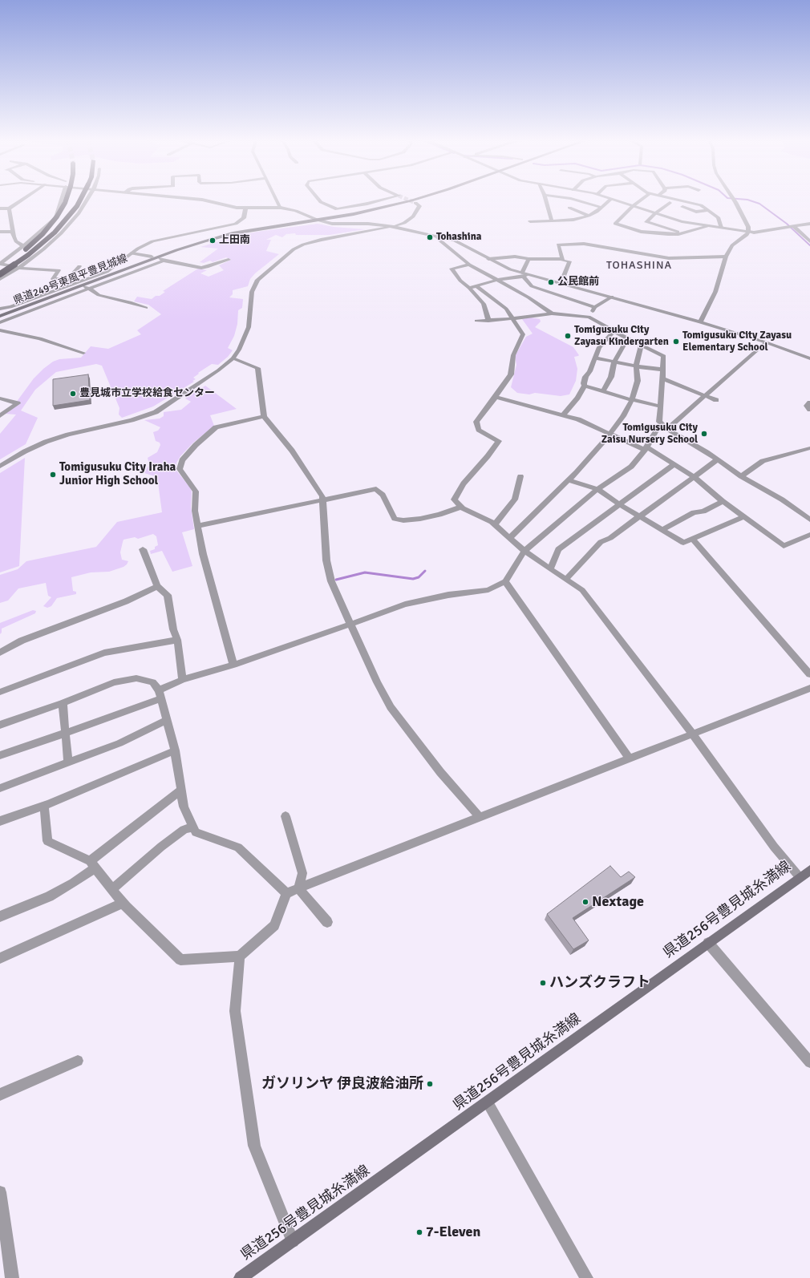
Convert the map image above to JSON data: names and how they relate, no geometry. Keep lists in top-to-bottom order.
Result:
{
  "streets": {
    "main road": ["県道249号東風平豊見城線", "県道256号豊見城糸満線"]
  },
  "districts": ["TOHASHINA"],
  "places": [
    "Tohashina",
    "上田南",
    "公民館前",
    "Tomigusuku City Zayasu Kindergarten",
    "Tomigusuku City Zayasu Elementary School",
    "豊見城市立学校給食センター",
    "Tomigusuku City Zaisu Nursery School",
    "Tomigusuku City Iraha Junior High School",
    "Nextage",
    "ハンズクラフト",
    "ガソリンヤ 伊良波給油所",
    "7-Eleven"
  ]
}
